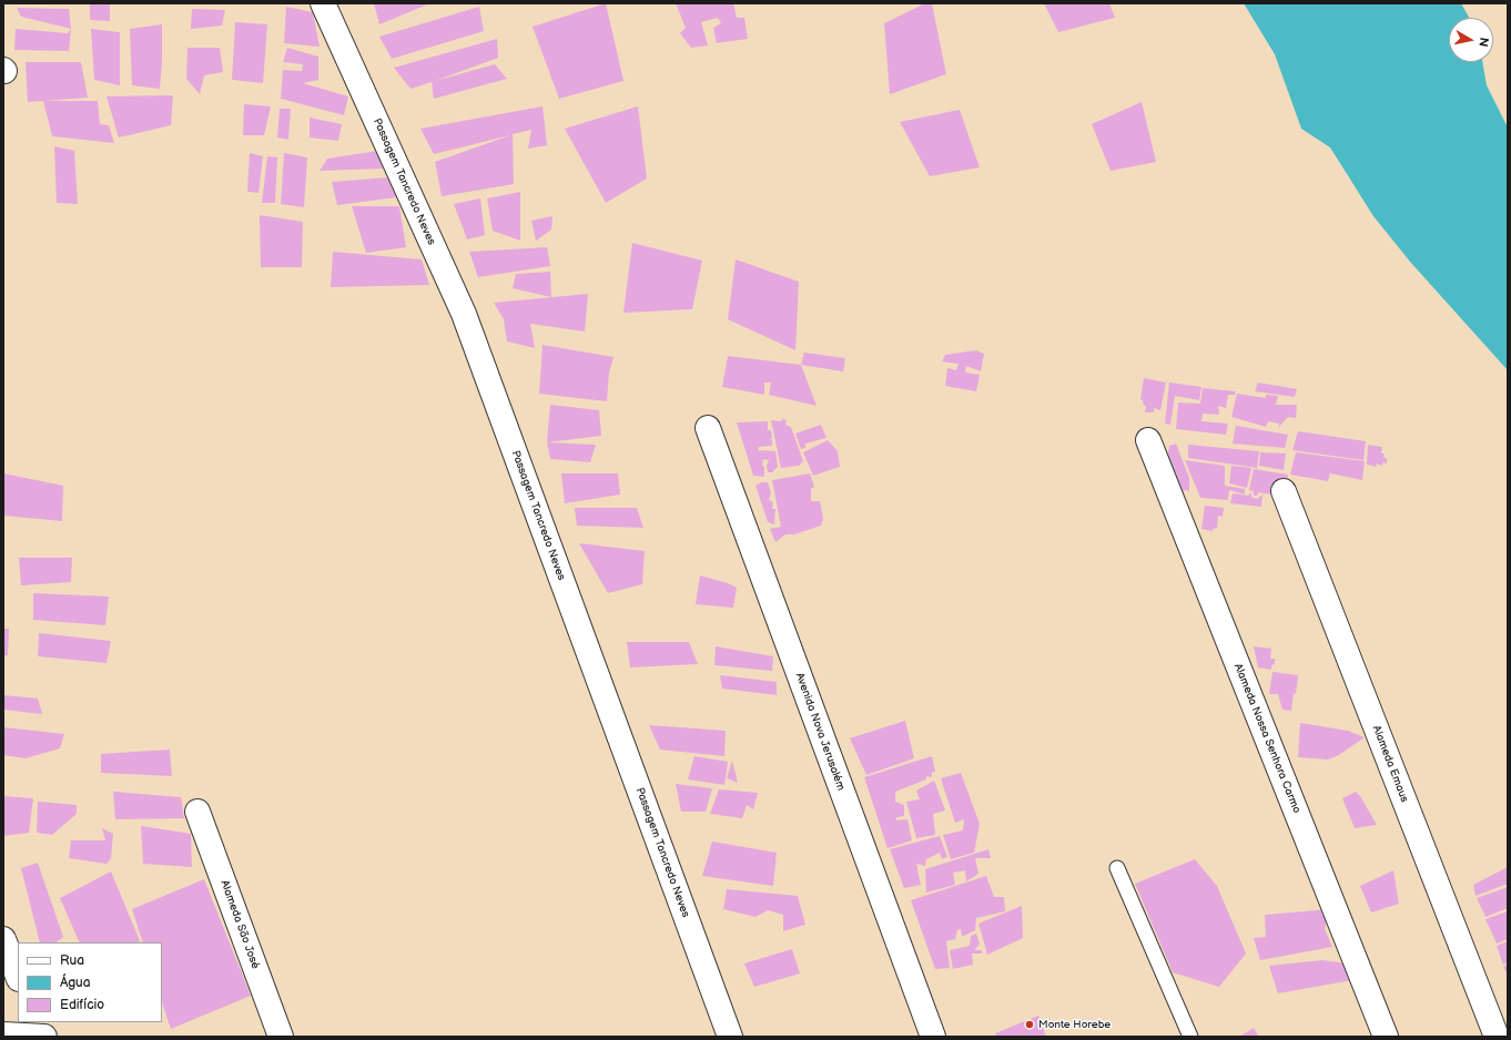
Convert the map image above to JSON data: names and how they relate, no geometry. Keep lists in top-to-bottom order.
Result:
{
  "streets": {
    "street": [
      "Passagem Tancredo Neves",
      "Avenida Nova Jerusalém",
      "Alameda Nossa Senhora Carmo",
      "Alameda Emaus",
      "Alameda São José"
    ]
  },
  "places": ["Monte Horebe"],
  "legend": ["Rua", "Água", "Edifício"],
  "north": "right"
}
